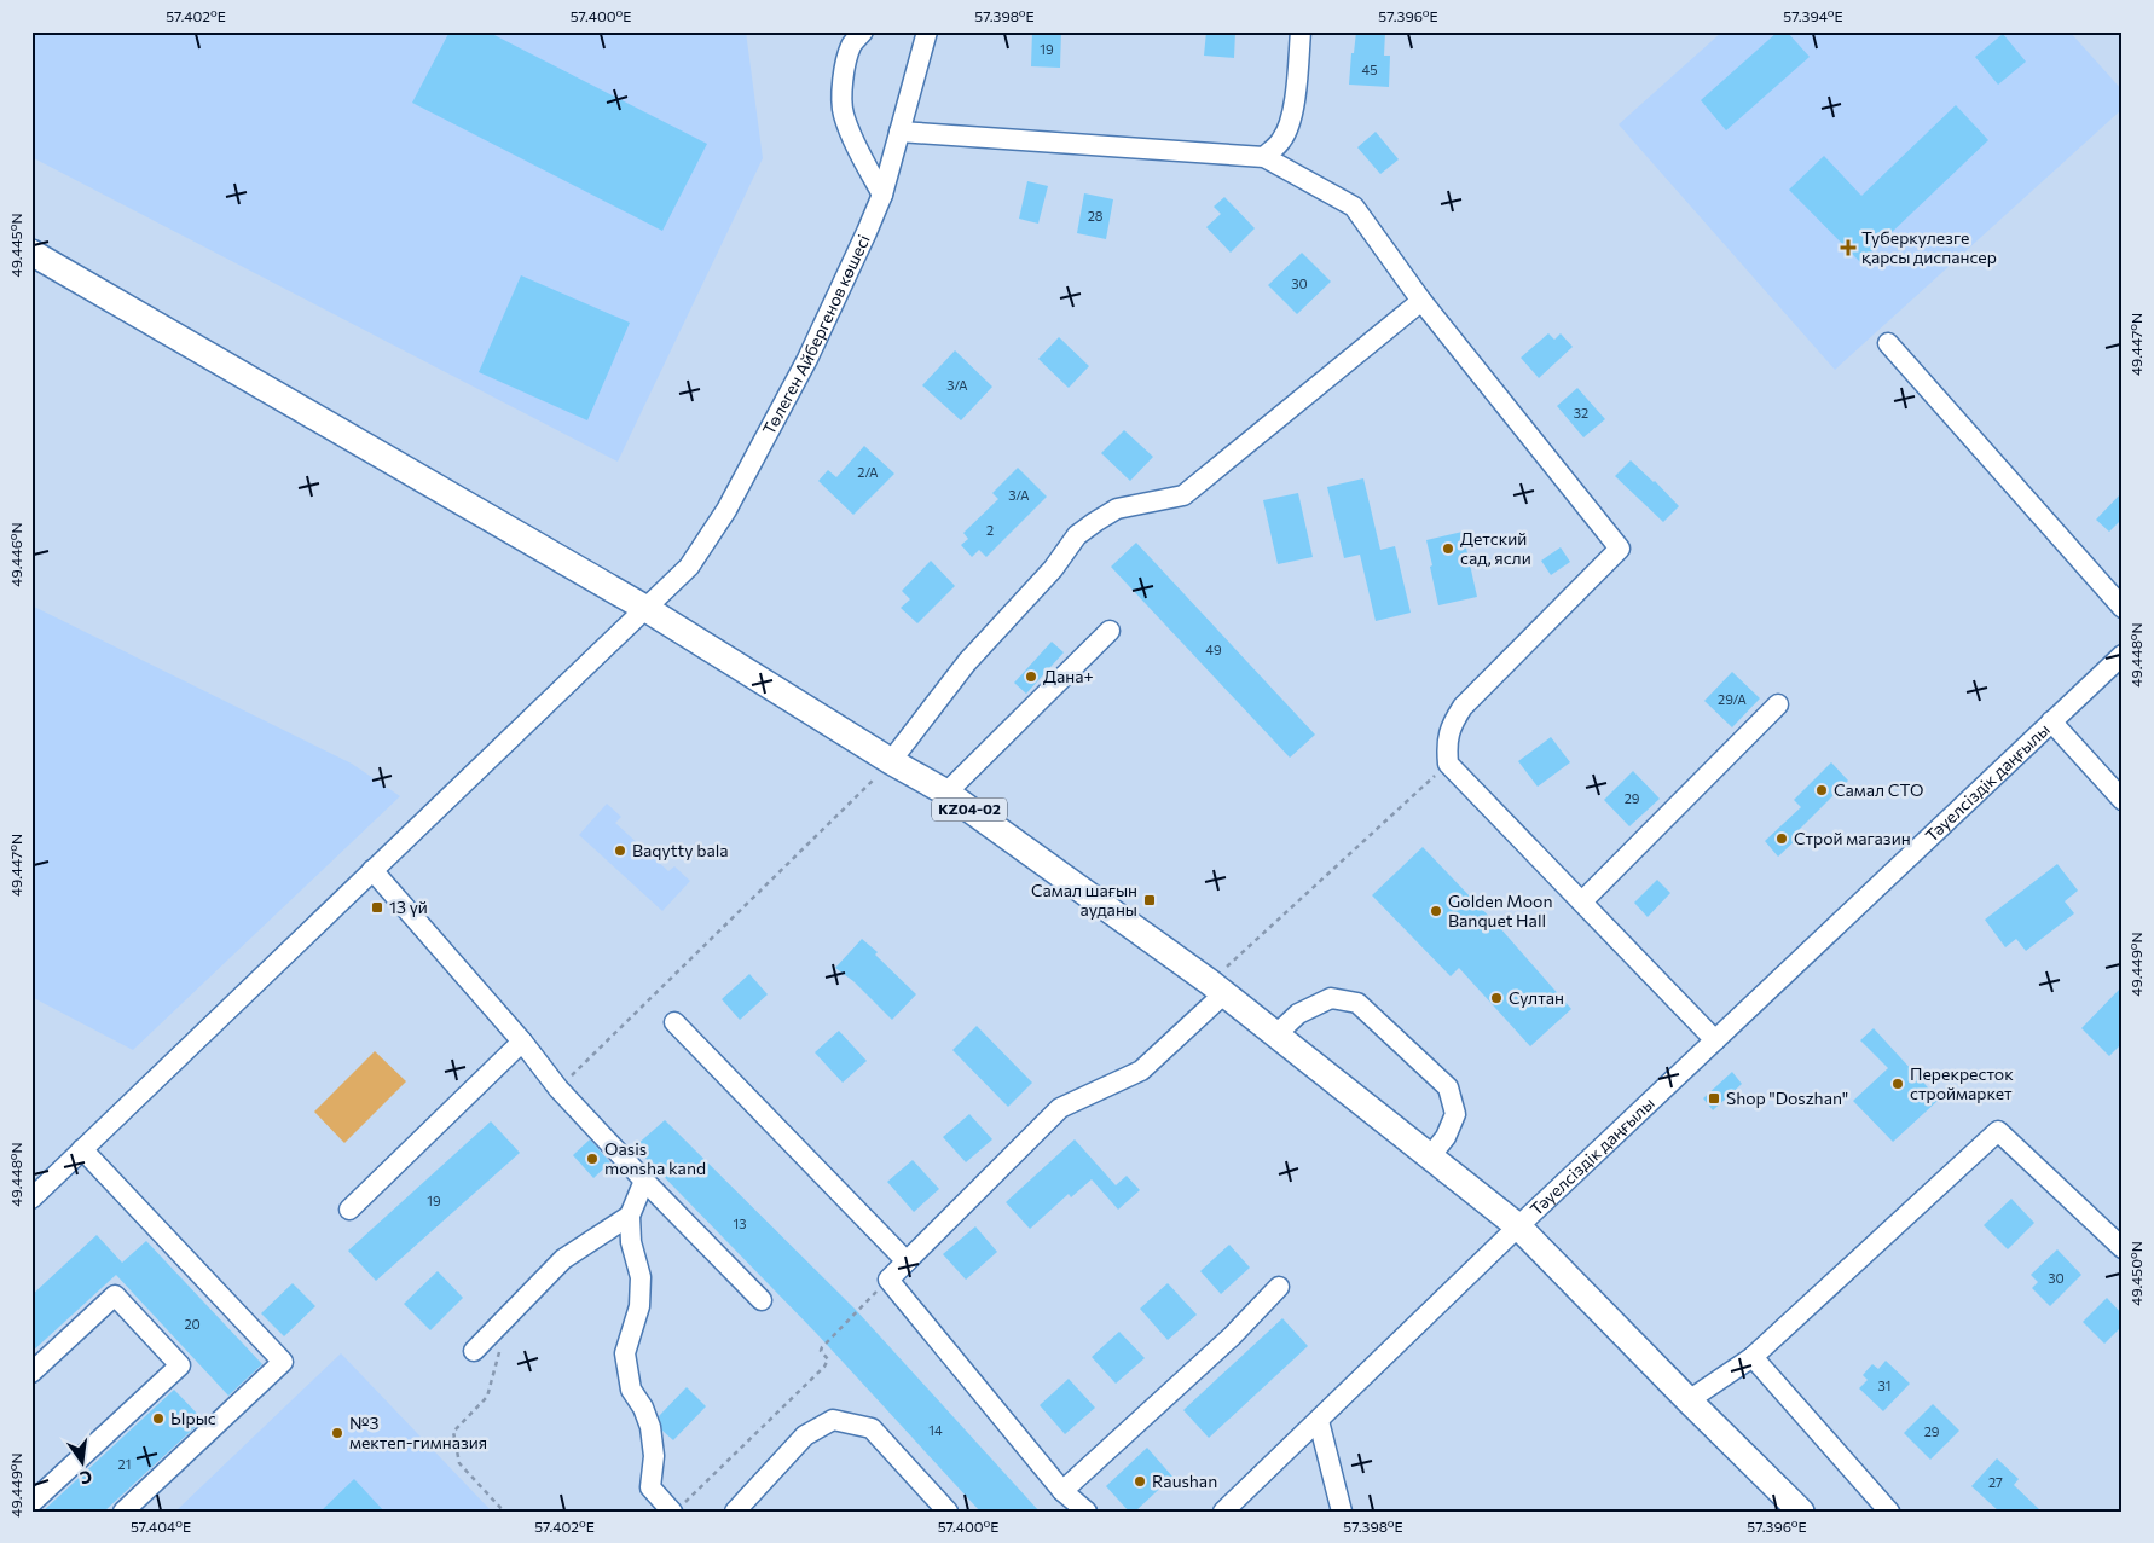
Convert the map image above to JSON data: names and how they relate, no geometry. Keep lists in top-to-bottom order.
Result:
{
  "streets": {
    "main road": ["KZ04-02"],
    "street": ["Төлеген Айбергенов көшесі", "Тәуелсіздік даңғылы"]
  },
  "crossings": [
    ["Төлеген Айбергенов көшесі", "KZ04-02"],
    ["Тәуелсіздік даңғылы", "KZ04-02"]
  ],
  "places": {
    "health": ["Туберкулезге қарсы диспансер"],
    "other": [
      "Детский сад, ясли",
      "Дана+",
      "Самал СТО",
      "Строй магазин",
      "Baqytty bala",
      "Golden Moon Banquet Hall",
      "Султан",
      "Перекресток строймаркет",
      "Oasis monsha kand",
      "Ырыс",
      "№3 мектеп-гимназия",
      "Raushan"
    ],
    "transit": ["Самал шағын ауданы", "13 үй", "Shop \"Doszhan\""]
  },
  "house_numbers": [
    "19",
    "45",
    "28",
    "30",
    "3/А",
    "32",
    "2/А",
    "3/А",
    "2",
    "49",
    "29/А",
    "29",
    "19",
    "13",
    "30",
    "20",
    "31",
    "14",
    "29",
    "21",
    "27"
  ],
  "north": "bottom",
  "coordinates": [
    "57.402°E",
    "57.400°E",
    "57.398°E",
    "57.396°E",
    "57.394°E",
    "49.445°N",
    "49.447°N",
    "49.446°N",
    "49.448°N",
    "49.449°N",
    "49.450°N",
    "57.404°E"
  ]
}
